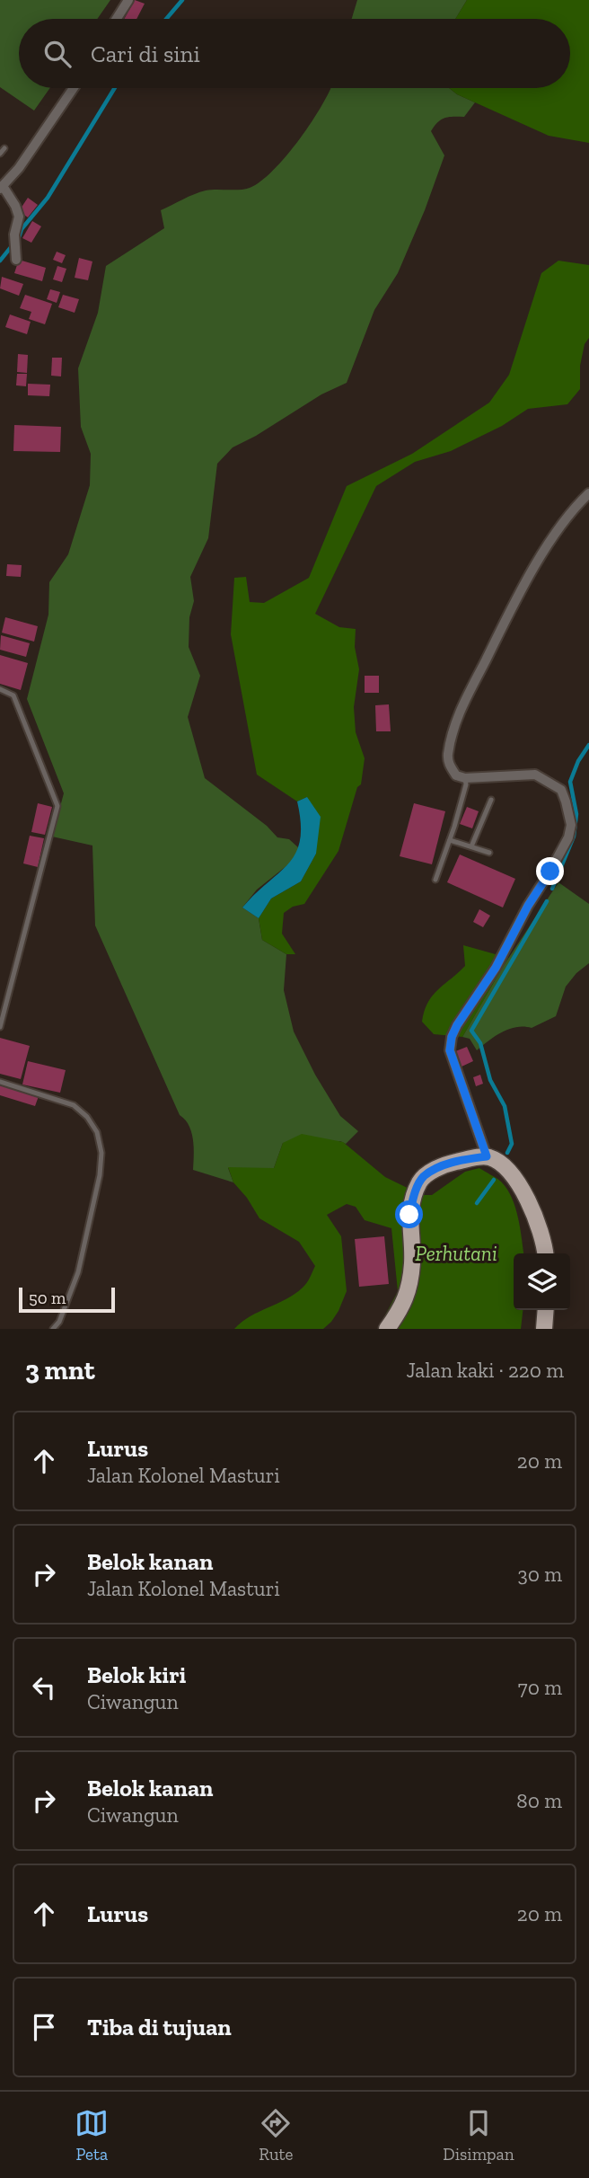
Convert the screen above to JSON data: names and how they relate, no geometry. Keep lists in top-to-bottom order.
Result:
{
  "parks": ["Perhutani"],
  "scale_bar": "50 m",
  "page": {
    "search": "Cari di sini",
    "scale": "50 m",
    "heading": ["3 mnt", "Jalan kaki · 220 m"],
    "list": [
      ["Lurus", "Jalan Kolonel Masturi", "20 m"],
      ["Belok kanan", "Jalan Kolonel Masturi", "30 m"],
      ["Belok kiri", "Ciwangun", "70 m"],
      ["Belok kanan", "Ciwangun", "80 m"],
      ["Lurus", "20 m"],
      "Tiba di tujuan"
    ],
    "nav": ["Peta", "Rute", "Disimpan"]
  }
}
